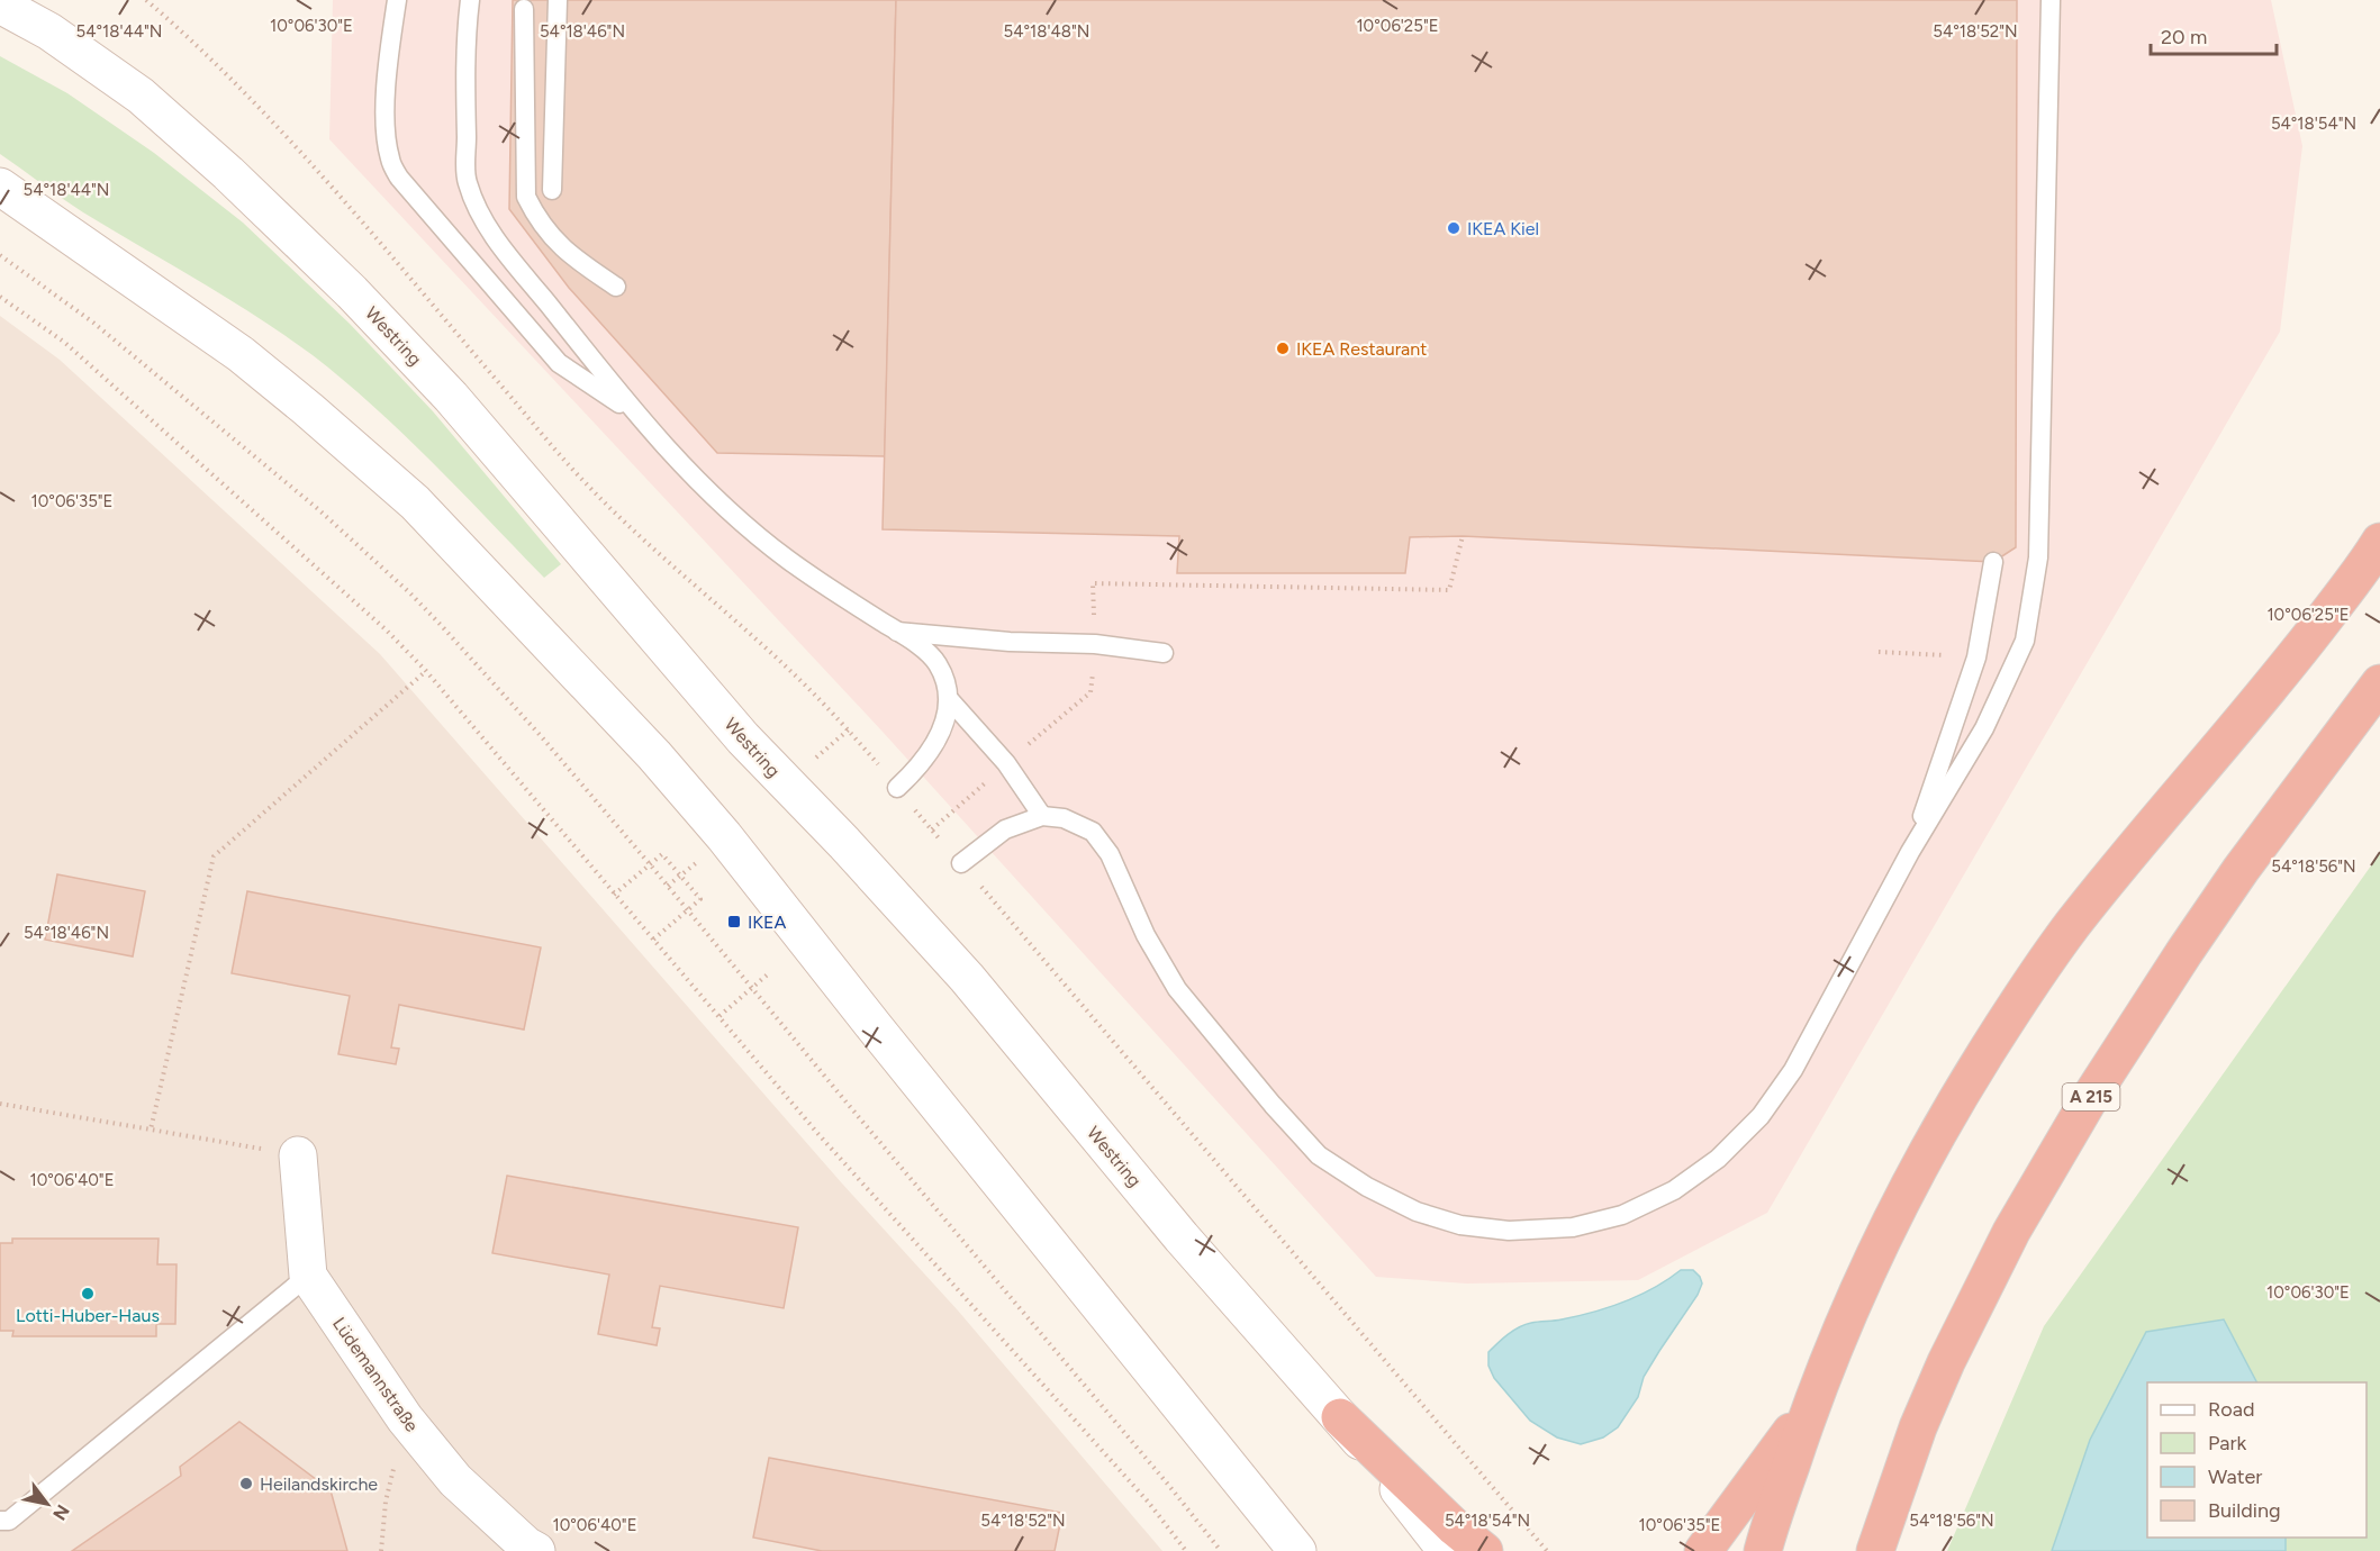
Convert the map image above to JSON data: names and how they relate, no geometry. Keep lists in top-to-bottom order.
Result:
{
  "streets": {
    "highway": ["A 215"],
    "main road": ["Westring", "Lüdemannstraße"]
  },
  "places": {
    "other": [
      "IKEA Kiel",
      "IKEA Restaurant",
      "Lotti-Huber-Haus",
      "Heilandskirche"
    ],
    "transit": ["IKEA"]
  },
  "legend": [
    "Road",
    "Park",
    "Water",
    "Building"
  ],
  "scale_bar": "20 m",
  "north": "bottom right",
  "coordinates": [
    "10°06'30\"E",
    "10°06'25\"E",
    "54°18'44\"N",
    "54°18'46\"N",
    "54°18'48\"N",
    "54°18'52\"N",
    "54°18'54\"N",
    "10°06'35\"E",
    "54°18'56\"N",
    "10°06'40\"E"
  ]
}
